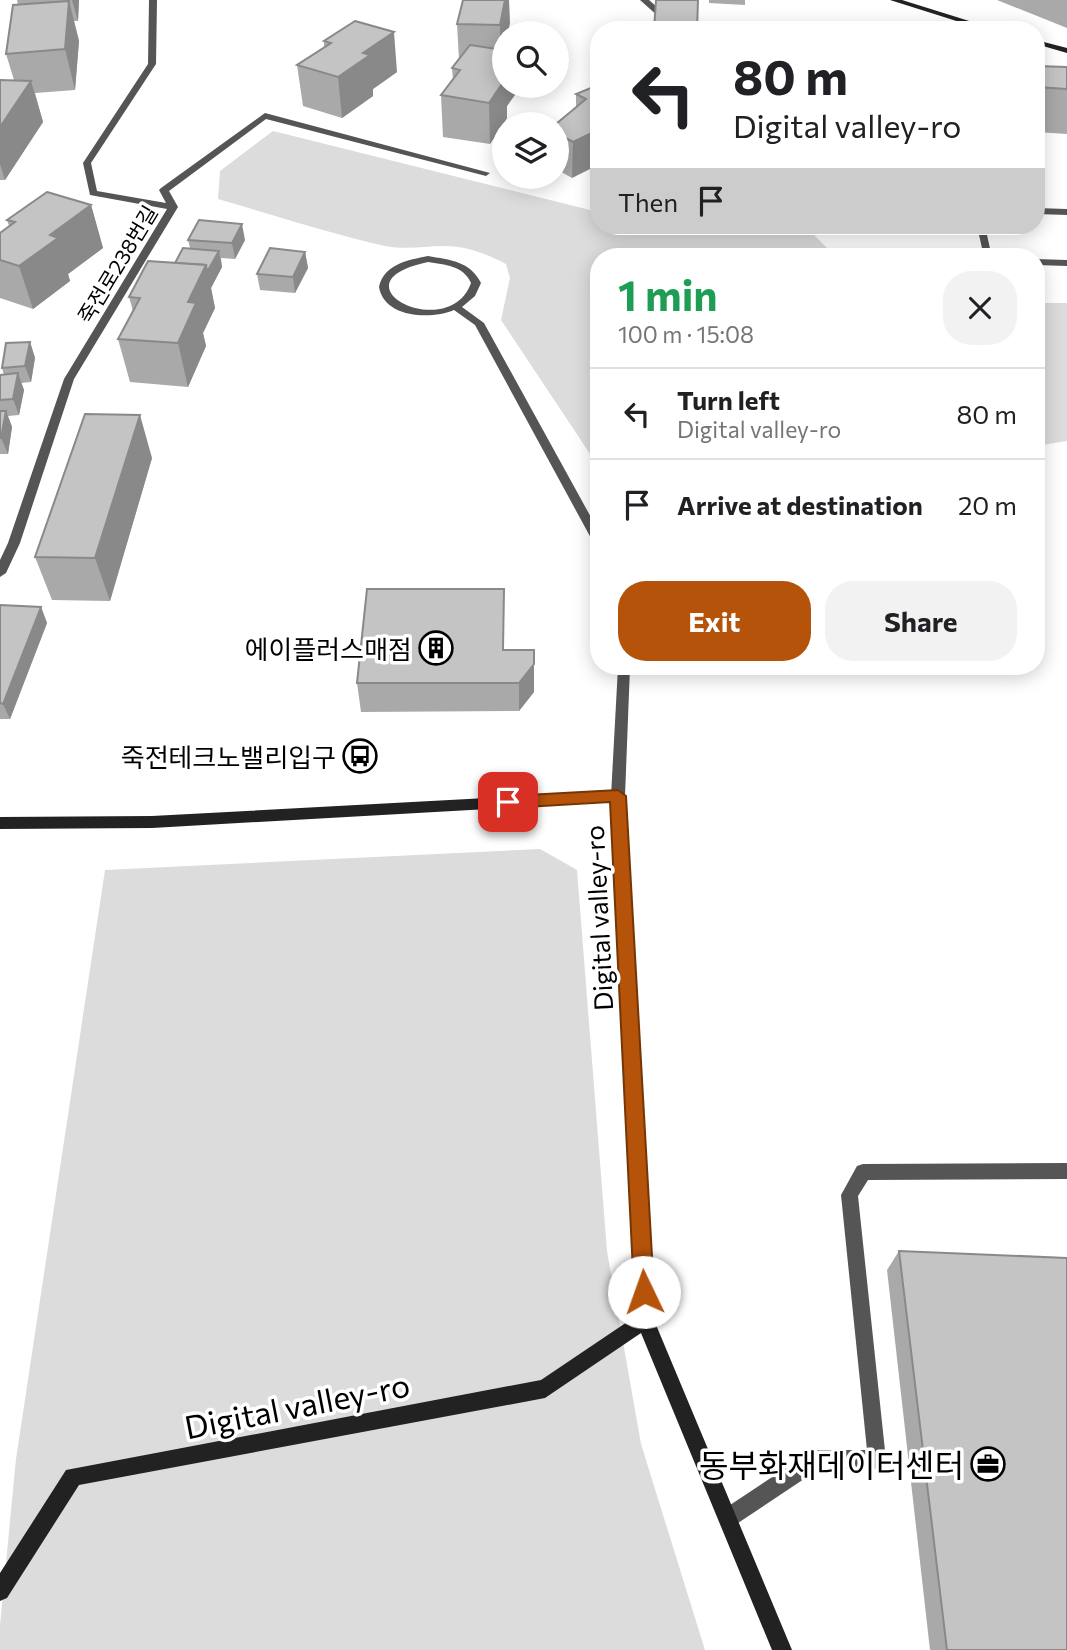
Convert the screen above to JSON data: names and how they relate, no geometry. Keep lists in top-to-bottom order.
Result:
{
  "streets": {
    "street": ["죽전로238번길", "Digital valley-ro"]
  },
  "places": {
    "building": ["에이플러스매점"],
    "bus stop": ["죽전테크노밸리입구"],
    "office": ["동부화재데이터센터"]
  },
  "page": {
    "turn": ["80 m", "Digital valley-ro"],
    "then": "Then",
    "heading": ["1 min", "100 m · 15:08"],
    "list": [
      {
        "name": "Turn left",
        "note": "Digital valley-ro",
        "value": "80 m"
      },
      {
        "name": "Arrive at destination",
        "value": "20 m"
      }
    ],
    "buttons": ["Exit", "Share"]
  }
}
